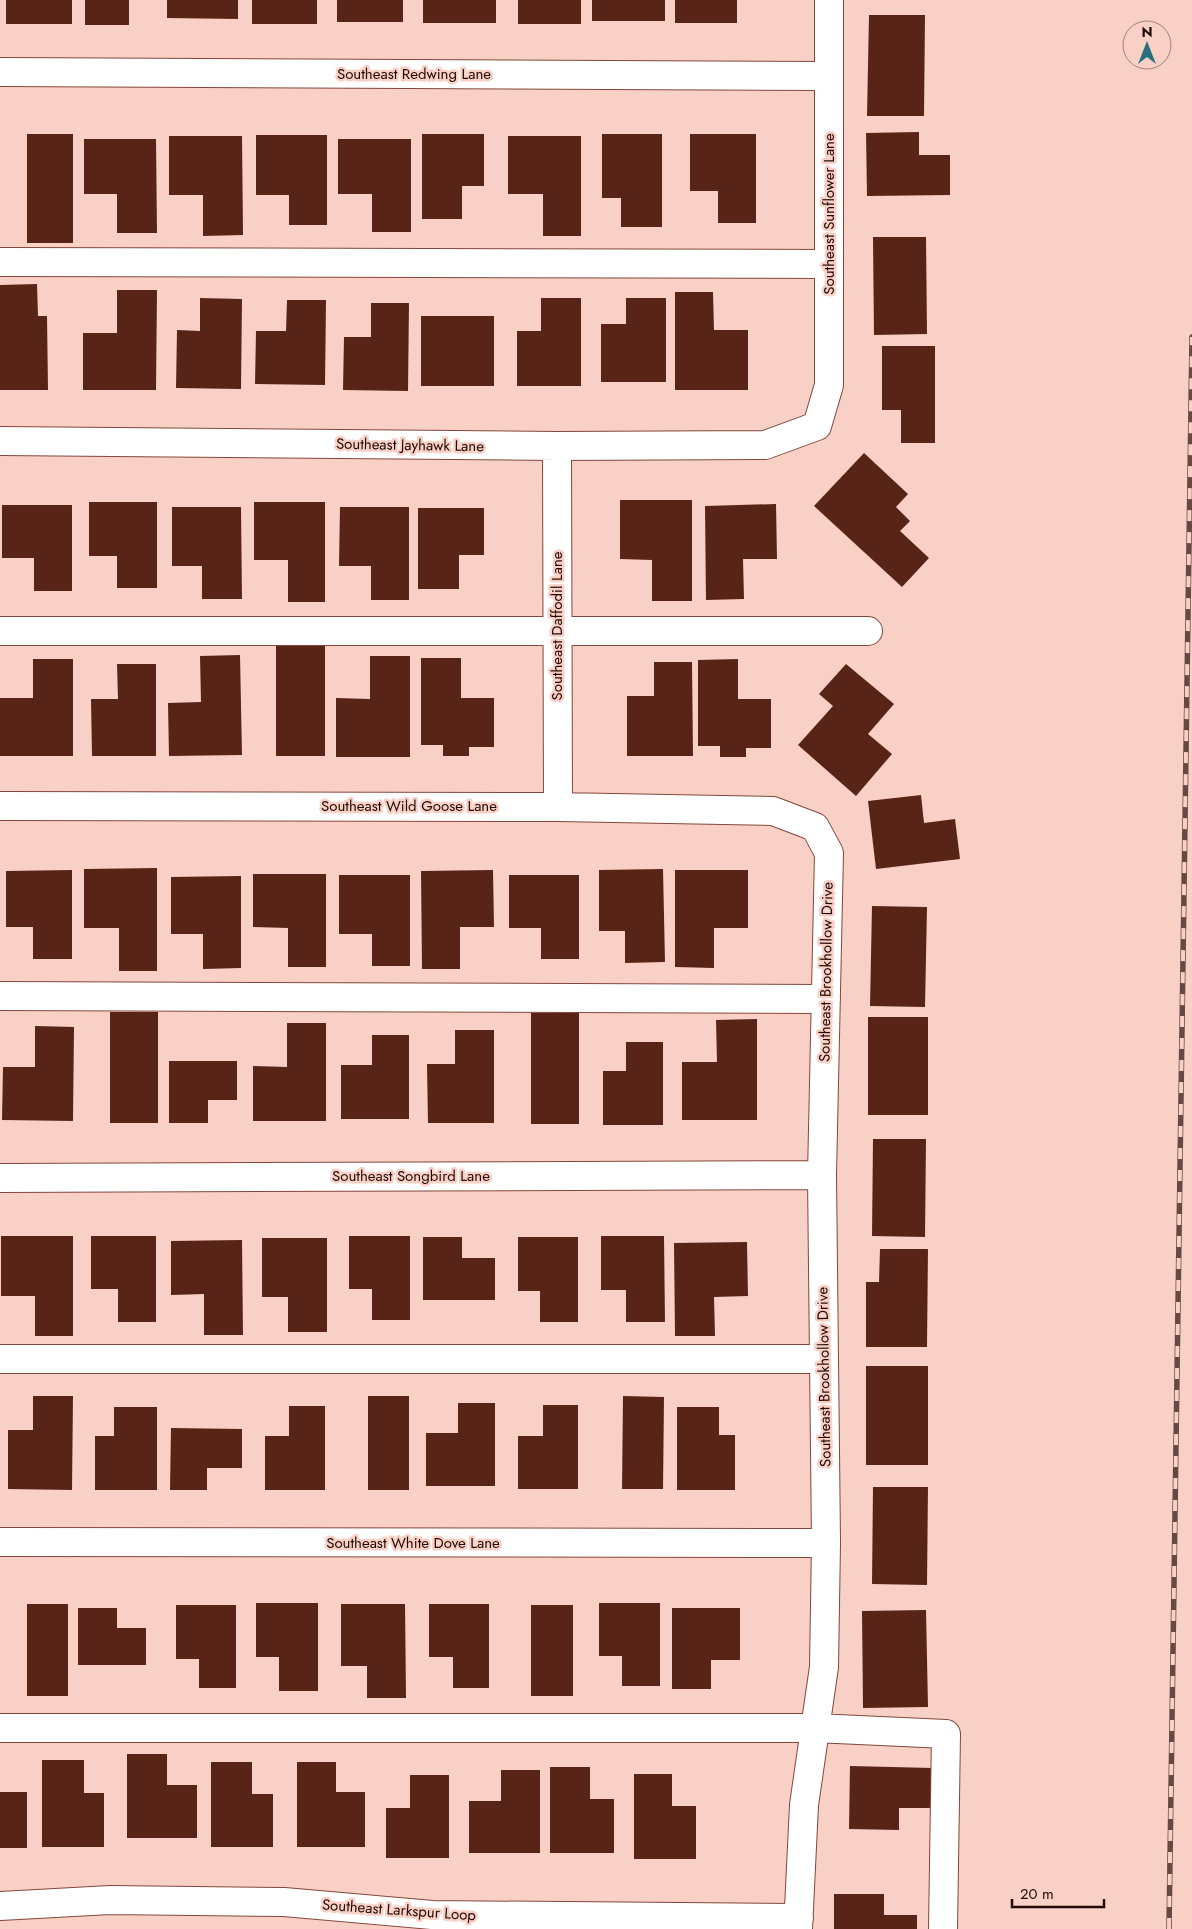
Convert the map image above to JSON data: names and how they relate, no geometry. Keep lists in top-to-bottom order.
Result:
{
  "streets": {
    "street": [
      "Southeast Redwing Lane",
      "Southeast Sunflower Lane",
      "Southeast Jayhawk Lane",
      "Southeast Daffodil Lane",
      "Southeast Wild Goose Lane",
      "Southeast Brookhollow Drive",
      "Southeast Songbird Lane",
      "Southeast White Dove Lane",
      "Southeast Larkspur Loop"
    ]
  },
  "crossings": [
    ["Southeast Redwing Lane", "Southeast Sunflower Lane"],
    ["Southeast Sunflower Lane", "Southeast Jayhawk Lane"],
    ["Southeast Jayhawk Lane", "Southeast Daffodil Lane"],
    ["Southeast Daffodil Lane", "Southeast Wild Goose Lane"],
    ["Southeast Wild Goose Lane", "Southeast Brookhollow Drive"],
    ["Southeast Brookhollow Drive", "Southeast Songbird Lane"],
    ["Southeast Brookhollow Drive", "Southeast White Dove Lane"],
    ["Southeast Brookhollow Drive", "Southeast Larkspur Loop"]
  ],
  "scale_bar": "20 m",
  "north": "top"
}
